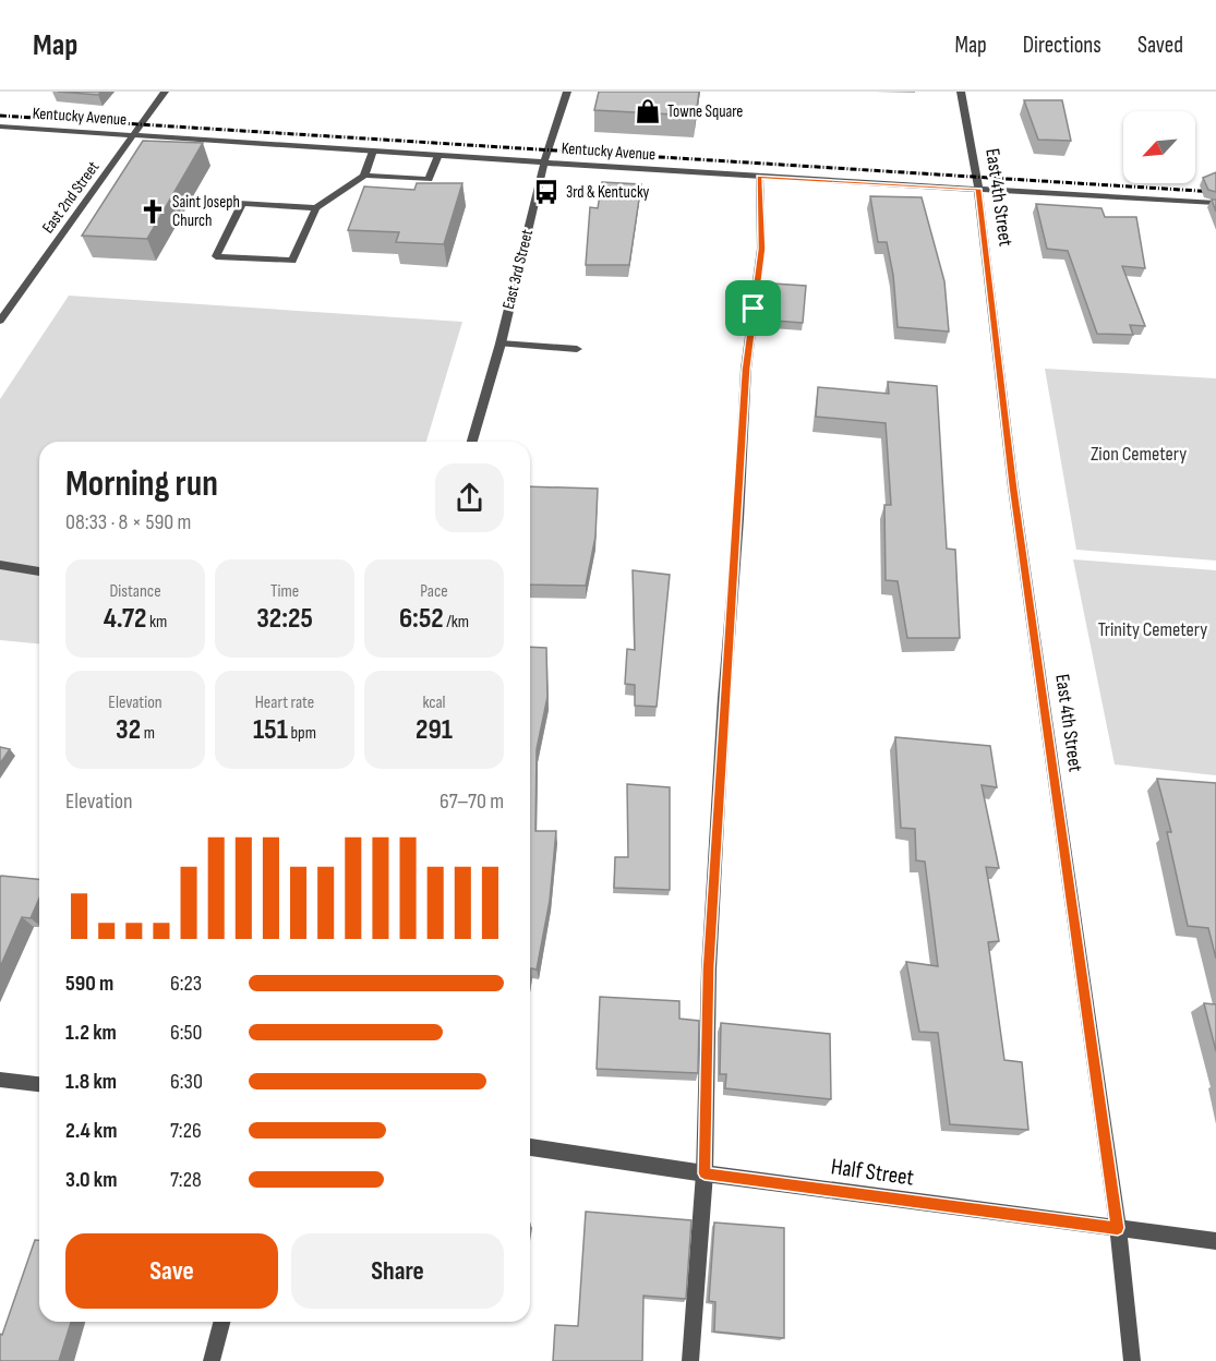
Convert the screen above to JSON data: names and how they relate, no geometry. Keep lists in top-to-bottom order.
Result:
{
  "streets": {
    "street": [
      "Kentucky Avenue",
      "East 2nd Street",
      "East 4th Street",
      "East 3rd Street",
      "Half Street"
    ]
  },
  "crossings": [
    ["Kentucky Avenue", "East 2nd Street"],
    ["Kentucky Avenue", "East 4th Street"],
    ["Kentucky Avenue", "East 3rd Street"],
    ["East 4th Street", "Half Street"]
  ],
  "parks": ["Zion Cemetery", "Trinity Cemetery"],
  "places": {
    "shop": ["Towne Square"],
    "bus stop": ["3rd & Kentucky"],
    "church": ["Saint Joseph Church"]
  },
  "north": "bottom left",
  "page": {
    "header": "Map",
    "nav": ["Map", "Directions", "Saved"],
    "heading": ["Morning run", "08:33 · 8 × 590 m"],
    "stats": [
      ["Distance", "4.72 km"],
      ["Time", "32:25"],
      ["Pace", "6:52 /km"],
      ["Elevation", "32 m"],
      ["Heart rate", "151 bpm"],
      ["kcal", "291"]
    ],
    "chart": ["Elevation", "67–70 m"],
    "list": [
      {
        "name": "590 m",
        "note": "6:23"
      },
      {
        "name": "1.2 km",
        "note": "6:50"
      },
      {
        "name": "1.8 km",
        "note": "6:30"
      },
      {
        "name": "2.4 km",
        "note": "7:26"
      },
      {
        "name": "3.0 km",
        "note": "7:28"
      }
    ],
    "buttons": ["Save", "Share"]
  }
}
